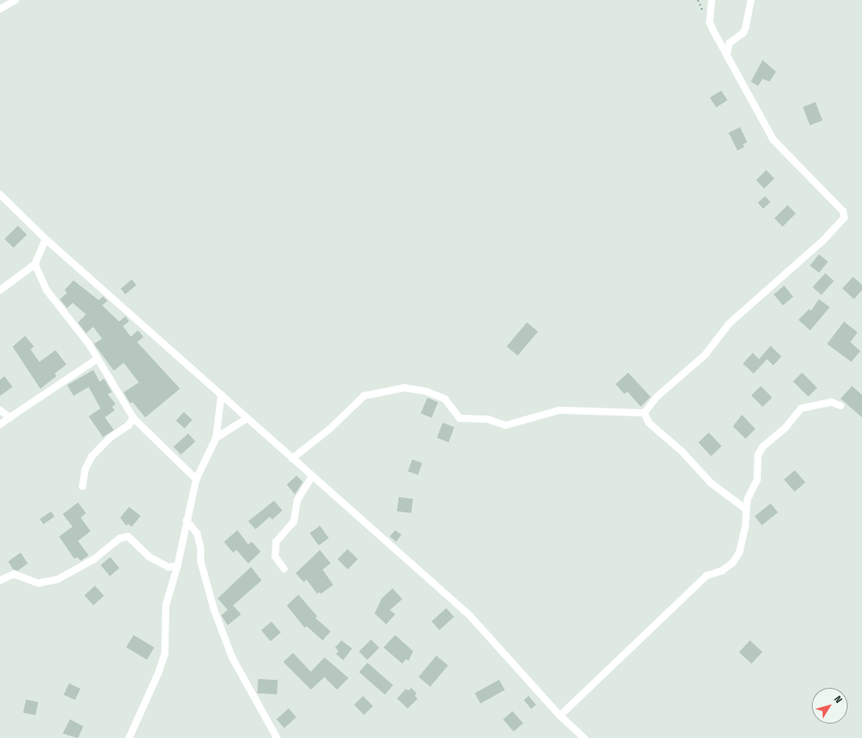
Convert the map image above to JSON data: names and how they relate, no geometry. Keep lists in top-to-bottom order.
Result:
{
  "north": "top right"
}
